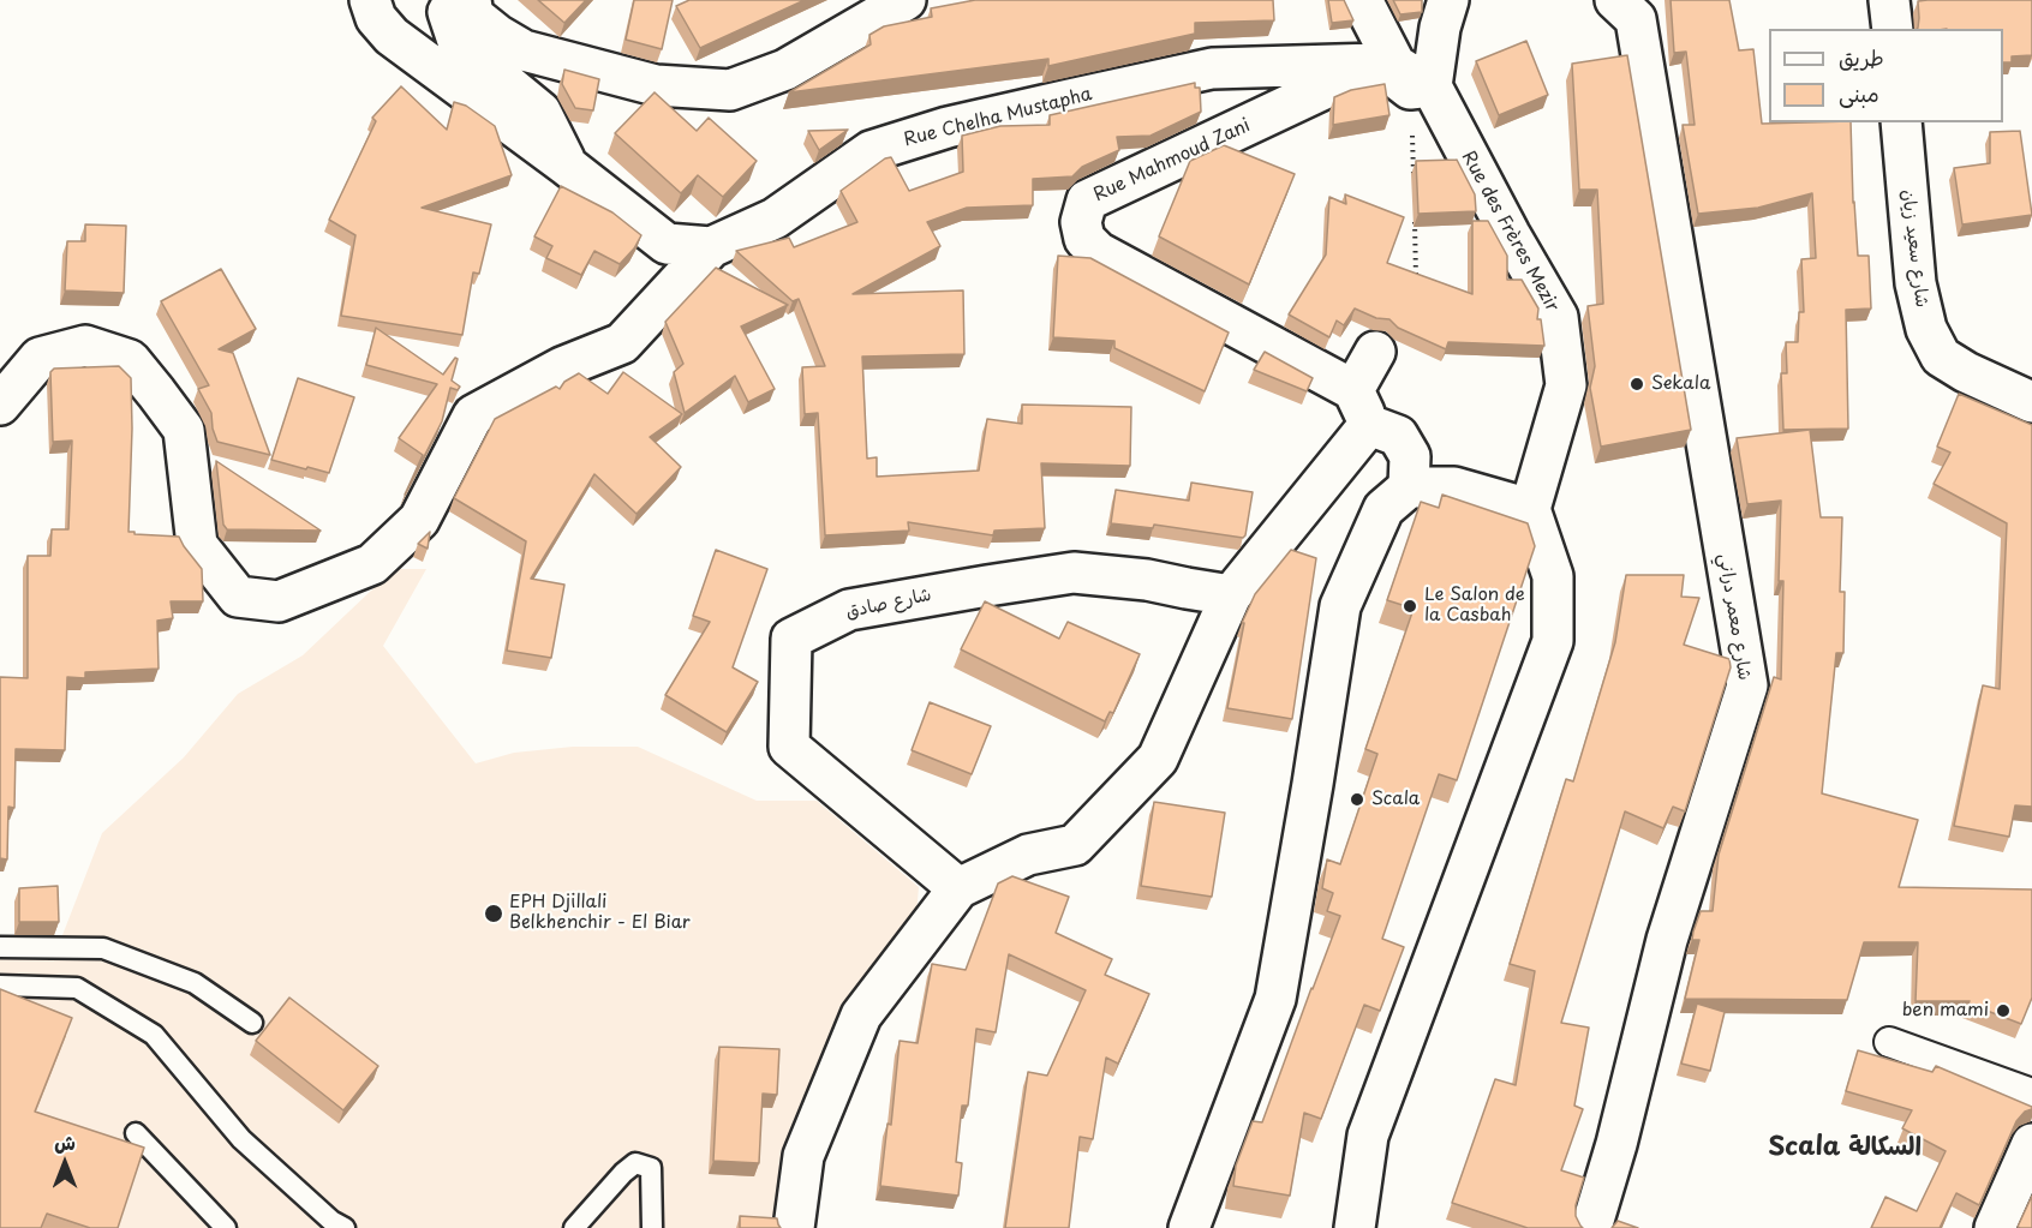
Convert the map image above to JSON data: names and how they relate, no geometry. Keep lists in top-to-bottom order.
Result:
{
  "streets": {
    "street": [
      "Rue Chelha Mustapha",
      "Rue Mahmoud Zani",
      "Rue des Frères Mezir",
      "شارع سعيد زيان",
      "شارع صادق",
      "شارع معمر دراني"
    ]
  },
  "crossings": [
    ["Rue Chelha Mustapha", "Rue Mahmoud Zani"]
  ],
  "districts": ["Scala السكالة"],
  "places": [
    "Sekala",
    "Le Salon de la Casbah",
    "Scala",
    "EPH Djillali Belkhenchir - El Biar",
    "ben mami"
  ],
  "legend": ["طريق", "مبنى"],
  "north": "top"
}
